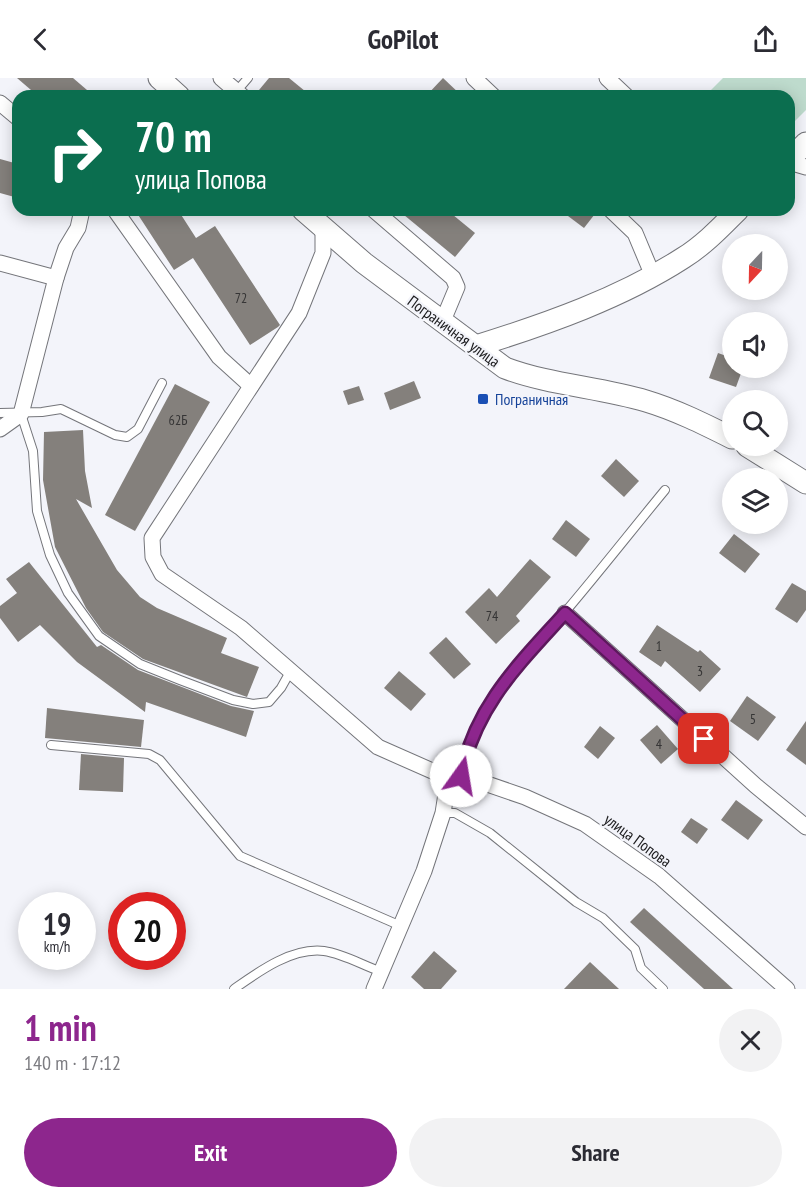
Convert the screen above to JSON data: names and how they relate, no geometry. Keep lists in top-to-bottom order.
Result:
{
  "streets": {
    "main road": ["Пограничная улица"],
    "street": ["улица Попова"]
  },
  "crossings": [
    ["Пограничная улица", "улица Попова"]
  ],
  "places": {
    "transit": ["Пограничная"]
  },
  "house_numbers": [
    "72",
    "62Б",
    "74",
    "1",
    "3",
    "5",
    "4"
  ],
  "north": "bottom",
  "page": {
    "header": "GoPilot",
    "turn": ["70 m", "улица Попова"],
    "speed": "19 km/h",
    "limit": "20",
    "heading": ["1 min", "140 m · 17:12"],
    "buttons": ["Exit", "Share"]
  }
}
